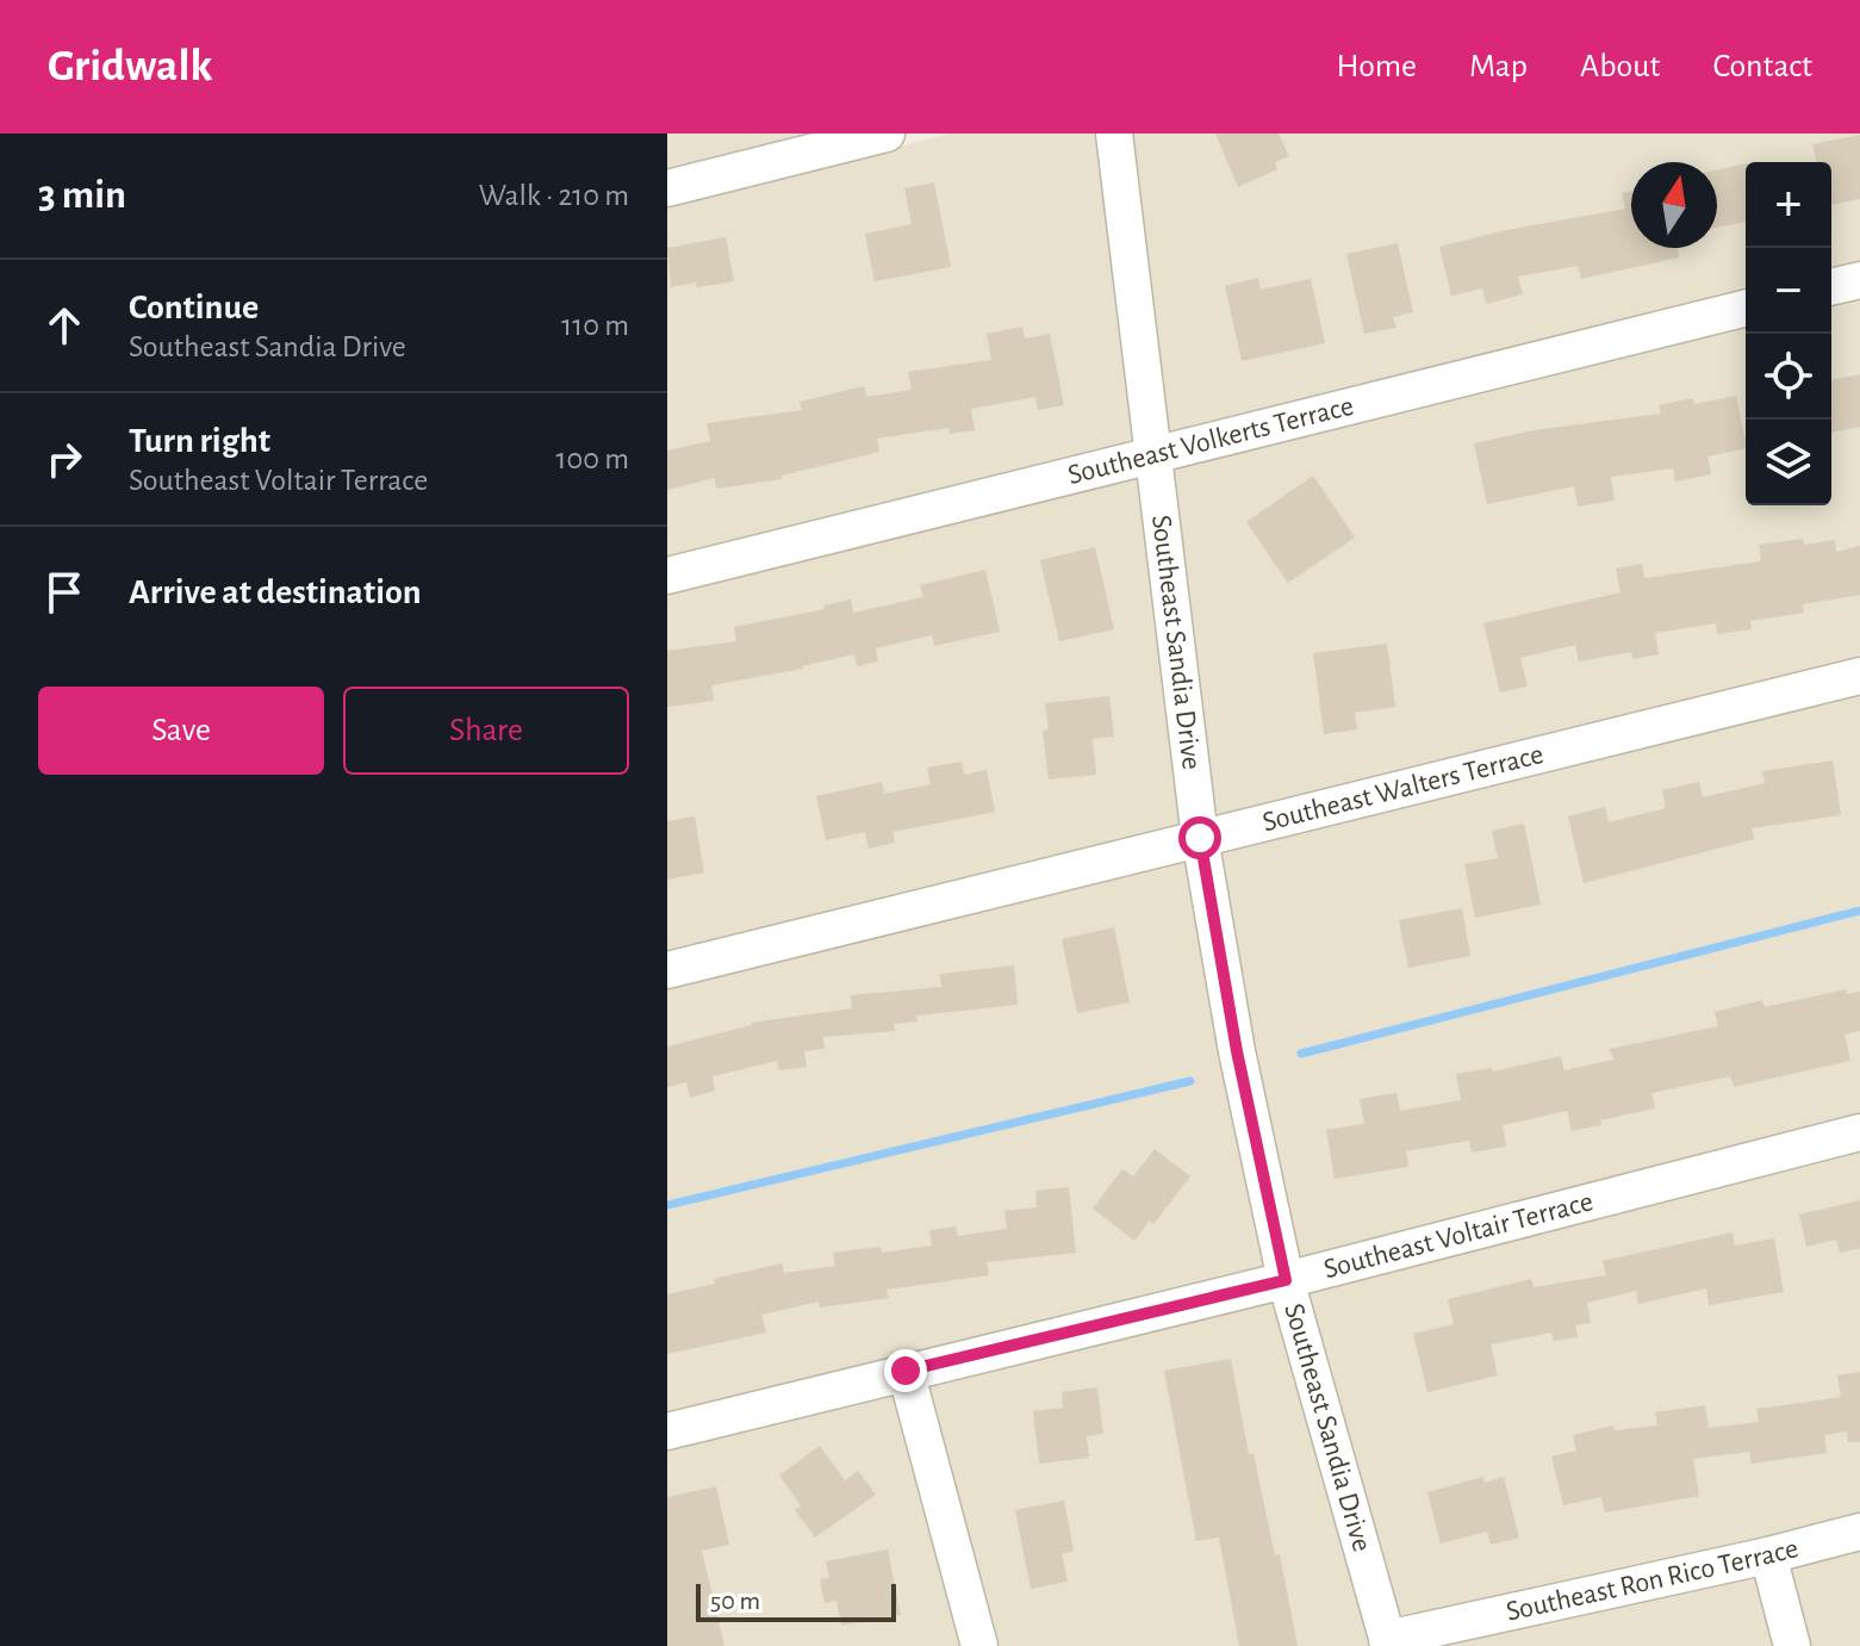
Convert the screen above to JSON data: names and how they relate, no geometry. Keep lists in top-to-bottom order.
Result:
{
  "streets": {
    "street": [
      "Southeast Volkerts Terrace",
      "Southeast Sandia Drive",
      "Southeast Walters Terrace",
      "Southeast Voltair Terrace",
      "Southeast Ron Rico Terrace"
    ]
  },
  "crossings": [
    ["Southeast Volkerts Terrace", "Southeast Sandia Drive"],
    ["Southeast Sandia Drive", "Southeast Walters Terrace"],
    ["Southeast Sandia Drive", "Southeast Voltair Terrace"],
    ["Southeast Sandia Drive", "Southeast Ron Rico Terrace"]
  ],
  "scale_bar": "50 m",
  "north": "top",
  "page": {
    "header": "Gridwalk",
    "nav": [
      "Home",
      "Map",
      "About",
      "Contact"
    ],
    "heading": ["3 min", "Walk · 210 m"],
    "map_buttons": ["+", "−"],
    "list": [
      ["Continue", "Southeast Sandia Drive", "110 m"],
      ["Turn right", "Southeast Voltair Terrace", "100 m"],
      "Arrive at destination"
    ],
    "buttons": ["Save", "Share"],
    "scale": "50 m"
  }
}
